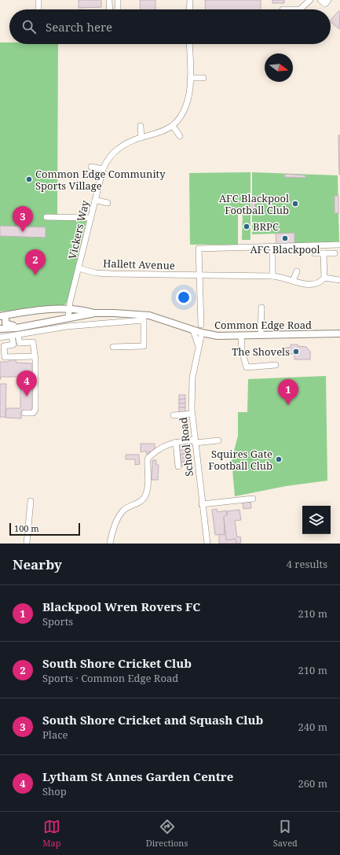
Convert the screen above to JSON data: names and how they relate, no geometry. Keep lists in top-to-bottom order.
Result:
{
  "streets": {
    "main road": ["Common Edge Road"],
    "street": ["Vickers Way", "Hallett Avenue", "School Road"]
  },
  "crossings": [
    ["Vickers Way", "Hallett Avenue"],
    ["Vickers Way", "Common Edge Road"],
    ["Common Edge Road", "School Road"]
  ],
  "places": [
    "Common Edge Community Sports Village",
    "AFC Blackpool Football Club",
    "BRPC",
    "AFC Blackpool",
    "The Shovels",
    "Squires Gate Football Club"
  ],
  "scale_bar": "100 m",
  "north": "right",
  "page": {
    "search": "Search here",
    "pins": [
      "3",
      "2",
      "4",
      "1"
    ],
    "scale": "100 m",
    "heading": ["Nearby", "4 results"],
    "list": [
      {
        "mark": "1",
        "name": "Blackpool Wren Rovers FC",
        "note": "Sports",
        "value": "210 m"
      },
      {
        "mark": "2",
        "name": "South Shore Cricket Club",
        "note": "Sports · Common Edge Road",
        "value": "210 m"
      },
      {
        "mark": "3",
        "name": "South Shore Cricket and Squash Club",
        "note": "Place",
        "value": "240 m"
      },
      {
        "mark": "4",
        "name": "Lytham St Annes Garden Centre",
        "note": "Shop",
        "value": "260 m"
      }
    ],
    "nav": ["Map", "Directions", "Saved"]
  }
}
